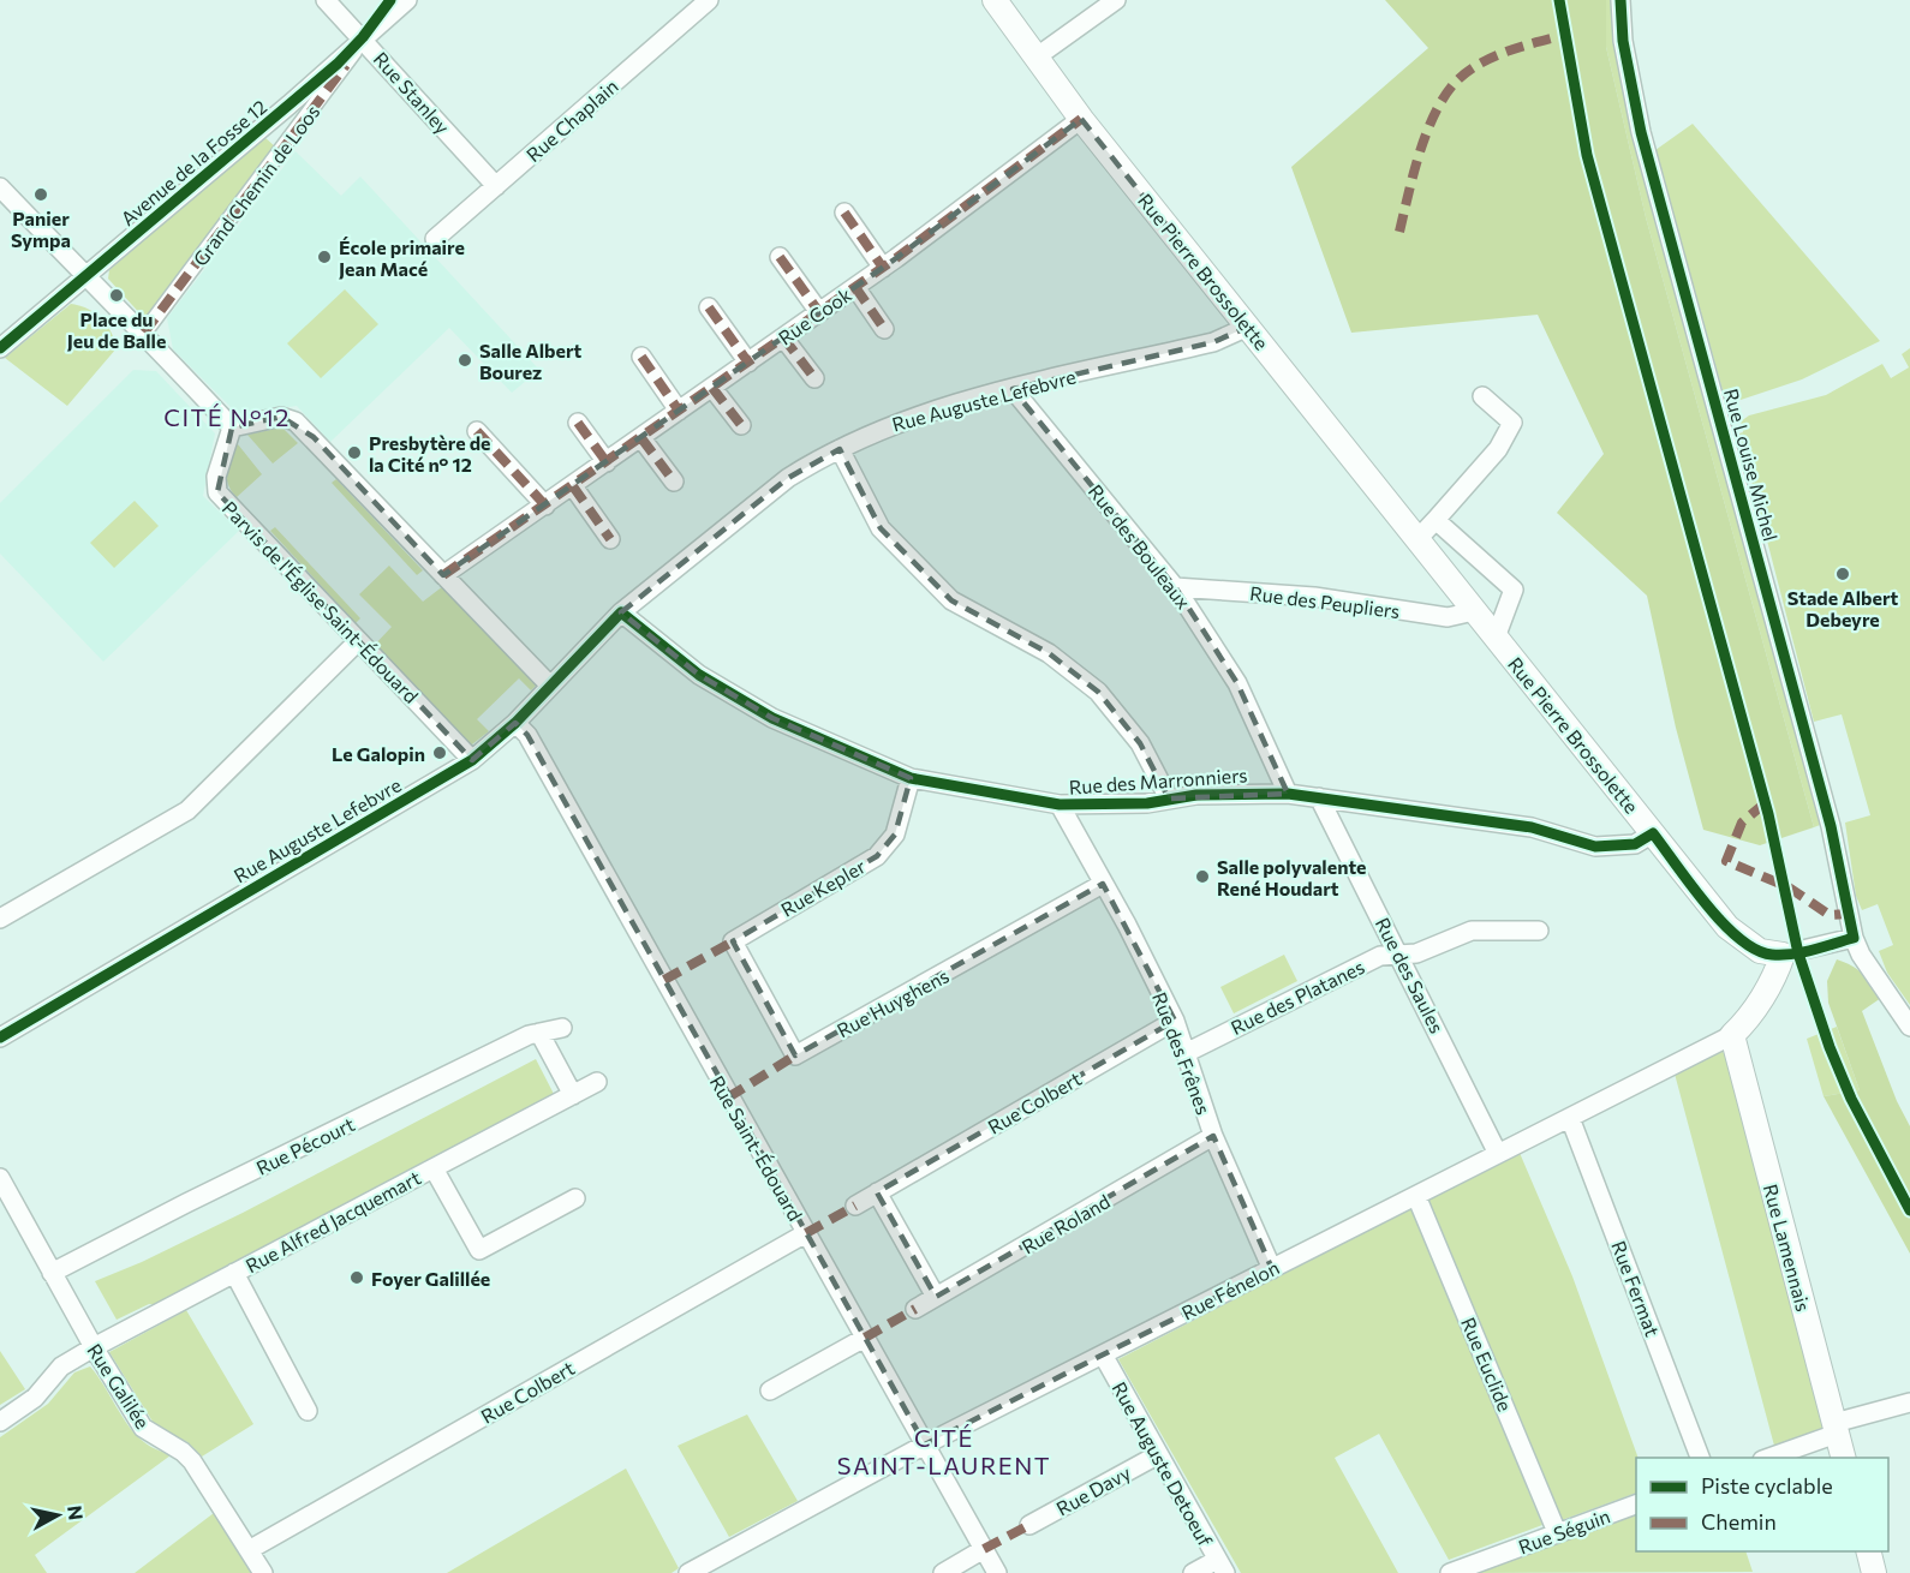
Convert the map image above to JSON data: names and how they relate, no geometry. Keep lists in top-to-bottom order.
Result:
{
  "streets": {
    "street": [
      "Rue Stanley",
      "Rue Chaplain",
      "Avenue de la Fosse 12",
      "Grand Chemin de Loos",
      "Rue Pierre Brossolette",
      "Rue Cook",
      "Rue Auguste Lefebvre",
      "Rue Louise Michel",
      "Rue des Bouleaux",
      "Parvis de l'Église Saint-Édouard",
      "Rue des Peupliers",
      "Rue des Marronniers",
      "Rue Kepler",
      "Rue des Saules",
      "Rue des Platanes",
      "Rue Huyghens",
      "Rue des Frênes",
      "Rue Colbert",
      "Rue Pécourt",
      "Rue Saint-Édouard",
      "Rue Alfred Jacquemart",
      "Rue Roland",
      "Rue Lamennais",
      "Rue Fermat",
      "Rue Fénelon",
      "Rue Euclide",
      "Rue Galilée",
      "Rue Auguste Detoeuf",
      "Rue Davy",
      "Rue Séguin"
    ]
  },
  "crossings": [
    ["Rue Stanley", "Rue Chaplain"],
    ["Rue Stanley", "Avenue de la Fosse 12"],
    ["Rue Stanley", "Grand Chemin de Loos"],
    ["Avenue de la Fosse 12", "Grand Chemin de Loos"],
    ["Rue Pierre Brossolette", "Rue Cook"],
    ["Rue Pierre Brossolette", "Rue Auguste Lefebvre"],
    ["Rue Pierre Brossolette", "Rue Louise Michel"],
    ["Rue Pierre Brossolette", "Rue des Peupliers"],
    ["Rue Pierre Brossolette", "Rue des Marronniers"],
    ["Rue Pierre Brossolette", "Rue Fénelon"],
    ["Rue Auguste Lefebvre", "Rue des Bouleaux"],
    ["Rue Auguste Lefebvre", "Parvis de l'Église Saint-Édouard"],
    ["Rue Auguste Lefebvre", "Rue des Marronniers"],
    ["Rue Auguste Lefebvre", "Rue Saint-Édouard"],
    ["Rue des Bouleaux", "Rue des Peupliers"],
    ["Rue des Bouleaux", "Rue des Marronniers"],
    ["Rue des Marronniers", "Rue Kepler"],
    ["Rue des Marronniers", "Rue des Saules"],
    ["Rue des Marronniers", "Rue des Frênes"],
    ["Rue Kepler", "Rue Huyghens"],
    ["Rue des Saules", "Rue des Platanes"],
    ["Rue des Saules", "Rue Fénelon"],
    ["Rue des Platanes", "Rue des Frênes"],
    ["Rue Huyghens", "Rue des Frênes"],
    ["Rue des Frênes", "Rue Colbert"],
    ["Rue des Frênes", "Rue Roland"],
    ["Rue des Frênes", "Rue Fénelon"],
    ["Rue Colbert", "Rue Saint-Édouard"],
    ["Rue Colbert", "Rue Galilée"],
    ["Rue Pécourt", "Rue Galilée"],
    ["Rue Saint-Édouard", "Rue Fénelon"],
    ["Rue Alfred Jacquemart", "Rue Galilée"],
    ["Rue Lamennais", "Rue Fénelon"],
    ["Rue Fermat", "Rue Fénelon"],
    ["Rue Fénelon", "Rue Euclide"],
    ["Rue Fénelon", "Rue Auguste Detoeuf"],
    ["Rue Euclide", "Rue Séguin"],
    ["Rue Auguste Detoeuf", "Rue Davy"]
  ],
  "districts": ["CITÉ N°12", "CITÉ SAINT-LAURENT"],
  "places": [
    "Panier Sympa",
    "École primaire Jean Macé",
    "Place du Jeu de Balle",
    "Salle Albert Bourez",
    "Presbytère de la Cité n° 12",
    "Stade Albert Debeyre",
    "Le Galopin",
    "Salle polyvalente René Houdart",
    "Foyer Galillée"
  ],
  "legend": ["Piste cyclable", "Chemin"],
  "north": "right"
}
